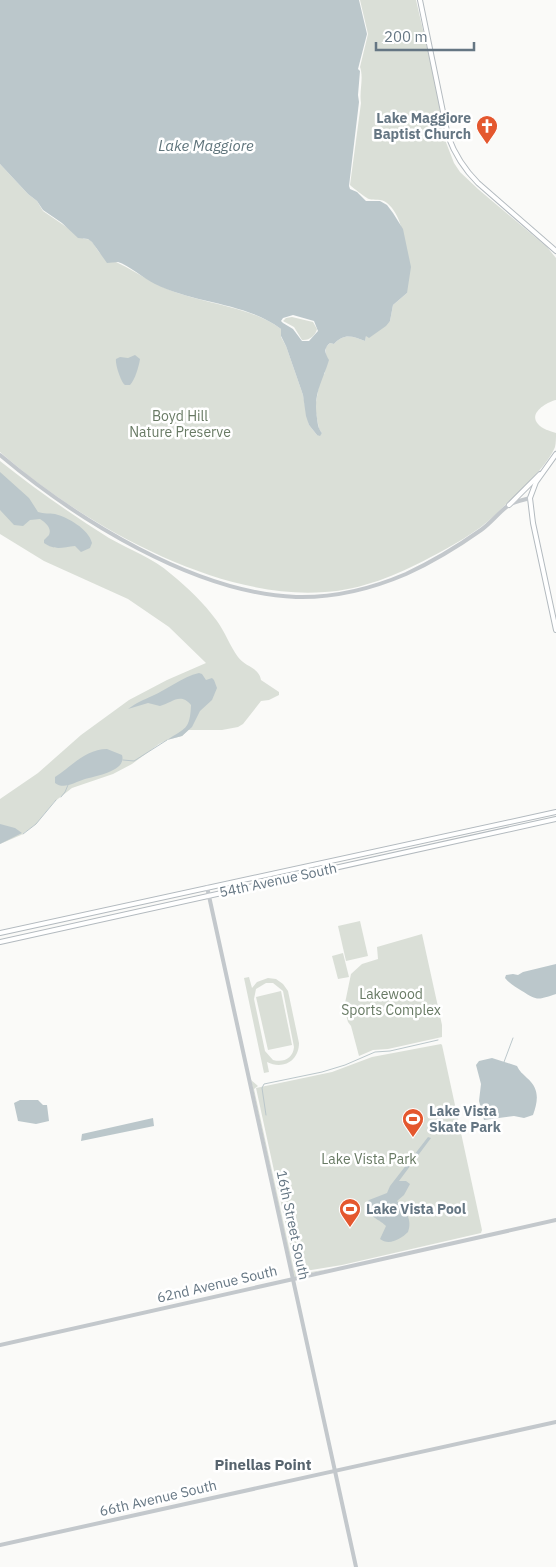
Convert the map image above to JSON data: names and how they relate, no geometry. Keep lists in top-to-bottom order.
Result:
{
  "streets": {
    "main road": ["54th Avenue South"],
    "street": ["16th Street South", "62nd Avenue South", "66th Avenue South"]
  },
  "crossings": [
    ["54th Avenue South", "16th Street South"],
    ["16th Street South", "62nd Avenue South"],
    ["16th Street South", "66th Avenue South"]
  ],
  "districts": ["Pinellas Point"],
  "water": ["Lake Maggiore"],
  "parks": ["Boyd Hill Nature Preserve", "Lakewood Sports Complex", "Lake Vista Park"],
  "places": {
    "church": ["Lake Maggiore Baptist Church"],
    "sports": ["Lake Vista Skate Park", "Lake Vista Pool"]
  },
  "scale_bar": "200 m"
}
